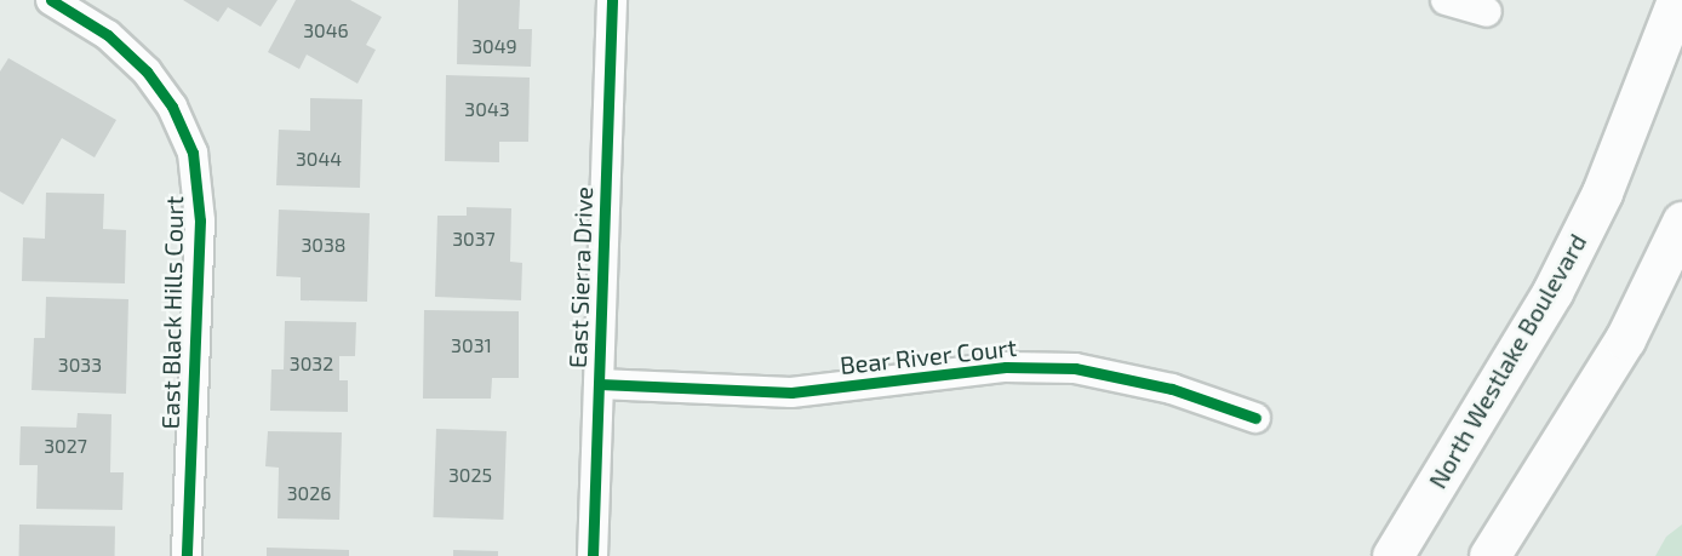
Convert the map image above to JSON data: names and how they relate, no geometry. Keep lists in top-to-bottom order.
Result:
{
  "streets": {
    "main road": ["North Westlake Boulevard"],
    "street": ["East Sierra Drive", "East Black Hills Court", "Bear River Court"]
  },
  "crossings": [
    ["East Sierra Drive", "Bear River Court"]
  ],
  "house_numbers": [
    "3046",
    "3049",
    "3043",
    "3044",
    "3037",
    "3038",
    "3031",
    "3032",
    "3033",
    "3027",
    "3025",
    "3026"
  ]
}
